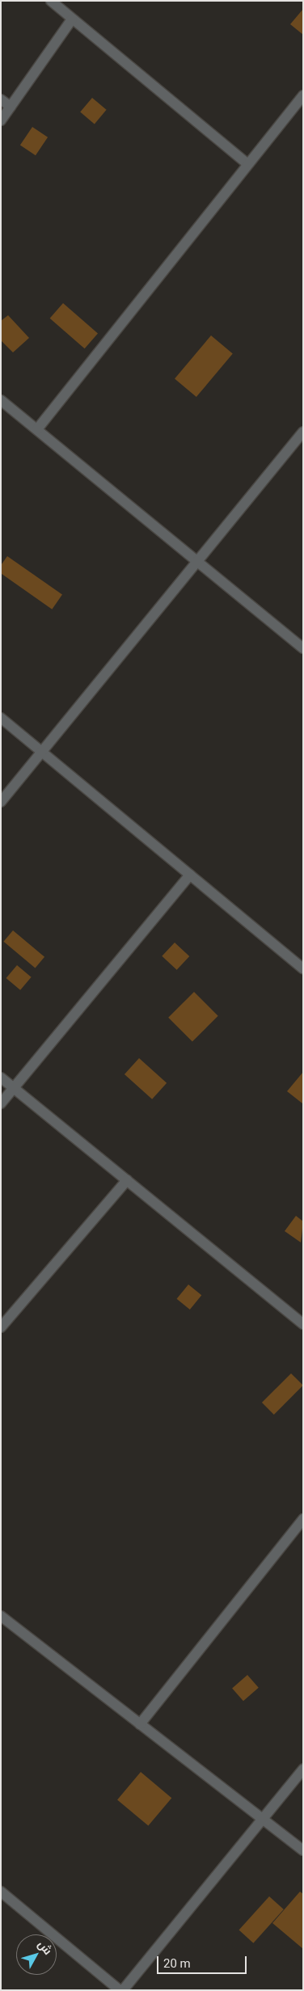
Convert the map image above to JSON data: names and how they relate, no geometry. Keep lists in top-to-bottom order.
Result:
{
  "scale_bar": "20 m",
  "north": "top right"
}
